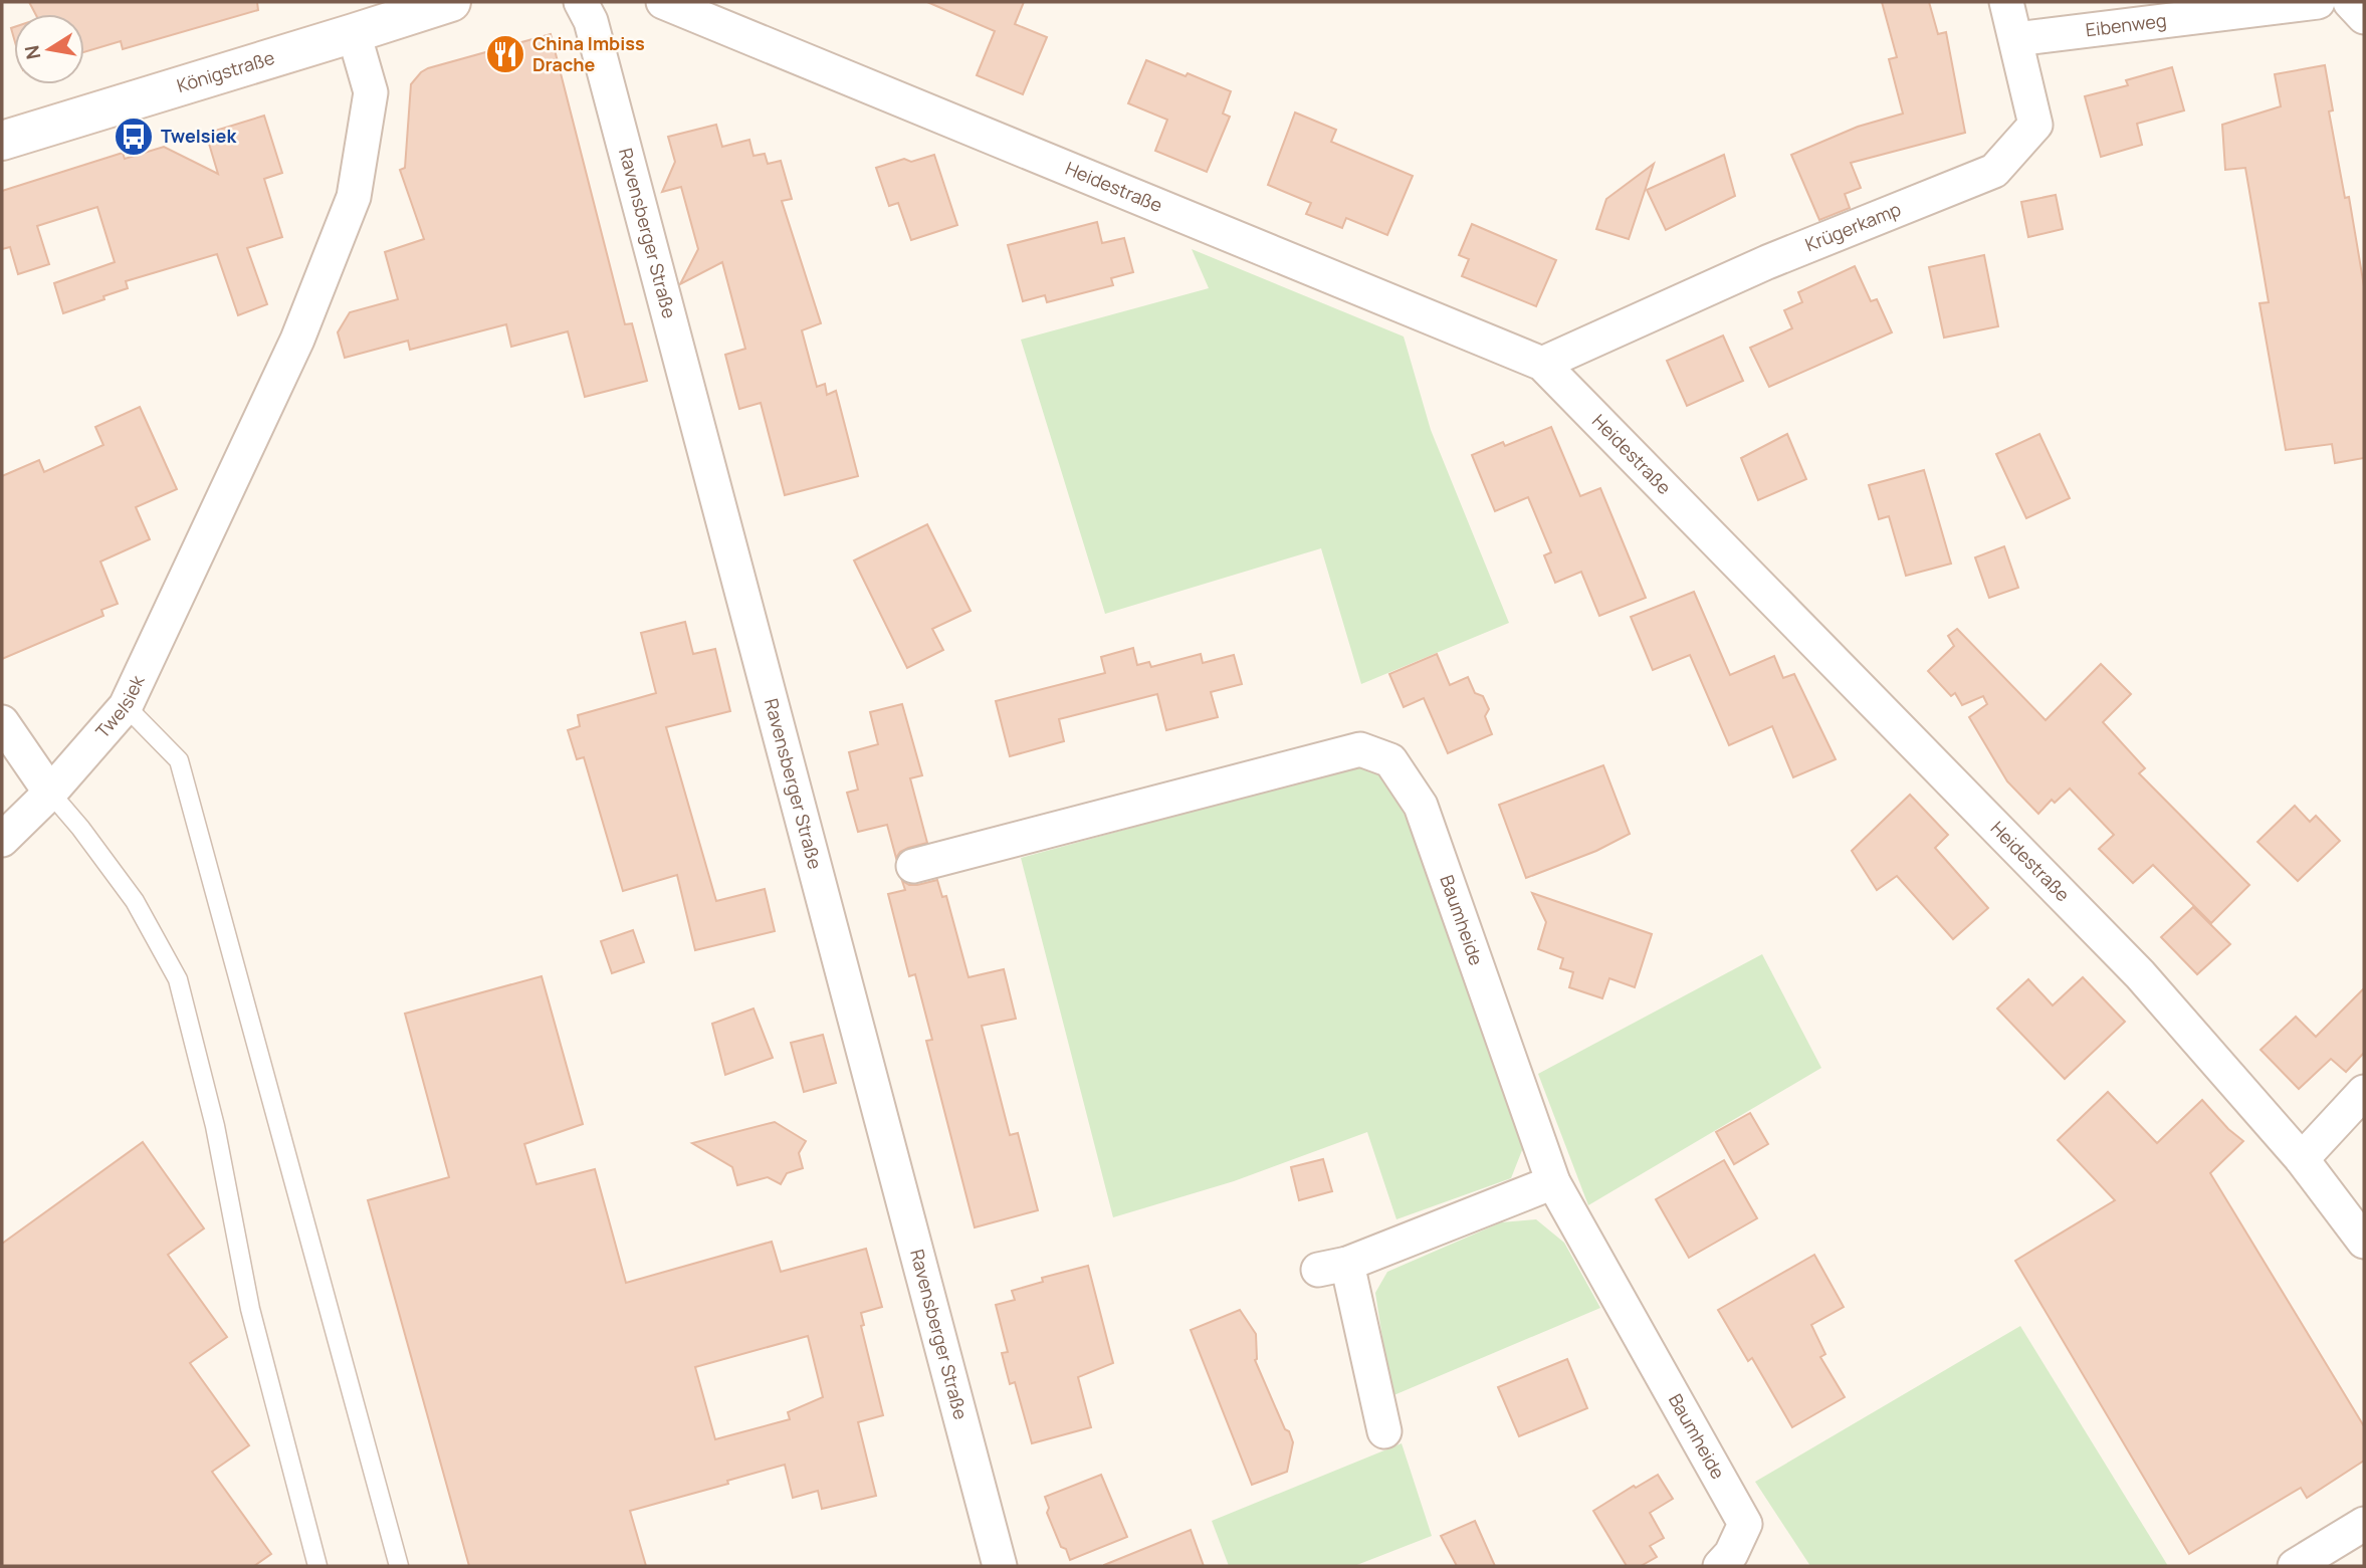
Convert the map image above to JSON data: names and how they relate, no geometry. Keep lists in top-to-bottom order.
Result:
{
  "streets": {
    "main road": ["Königstraße"],
    "street": [
      "Eibenweg",
      "Heidestraße",
      "Krügerkamp",
      "Ravensberger Straße",
      "Twelsiek",
      "Baumheide"
    ]
  },
  "crossings": [
    ["Eibenweg", "Krügerkamp"],
    ["Königstraße", "Twelsiek"],
    ["Heidestraße", "Krügerkamp"]
  ],
  "places": {
    "restaurant": ["China Imbiss Drache"],
    "bus stop": ["Twelsiek"]
  },
  "north": "left"
}
